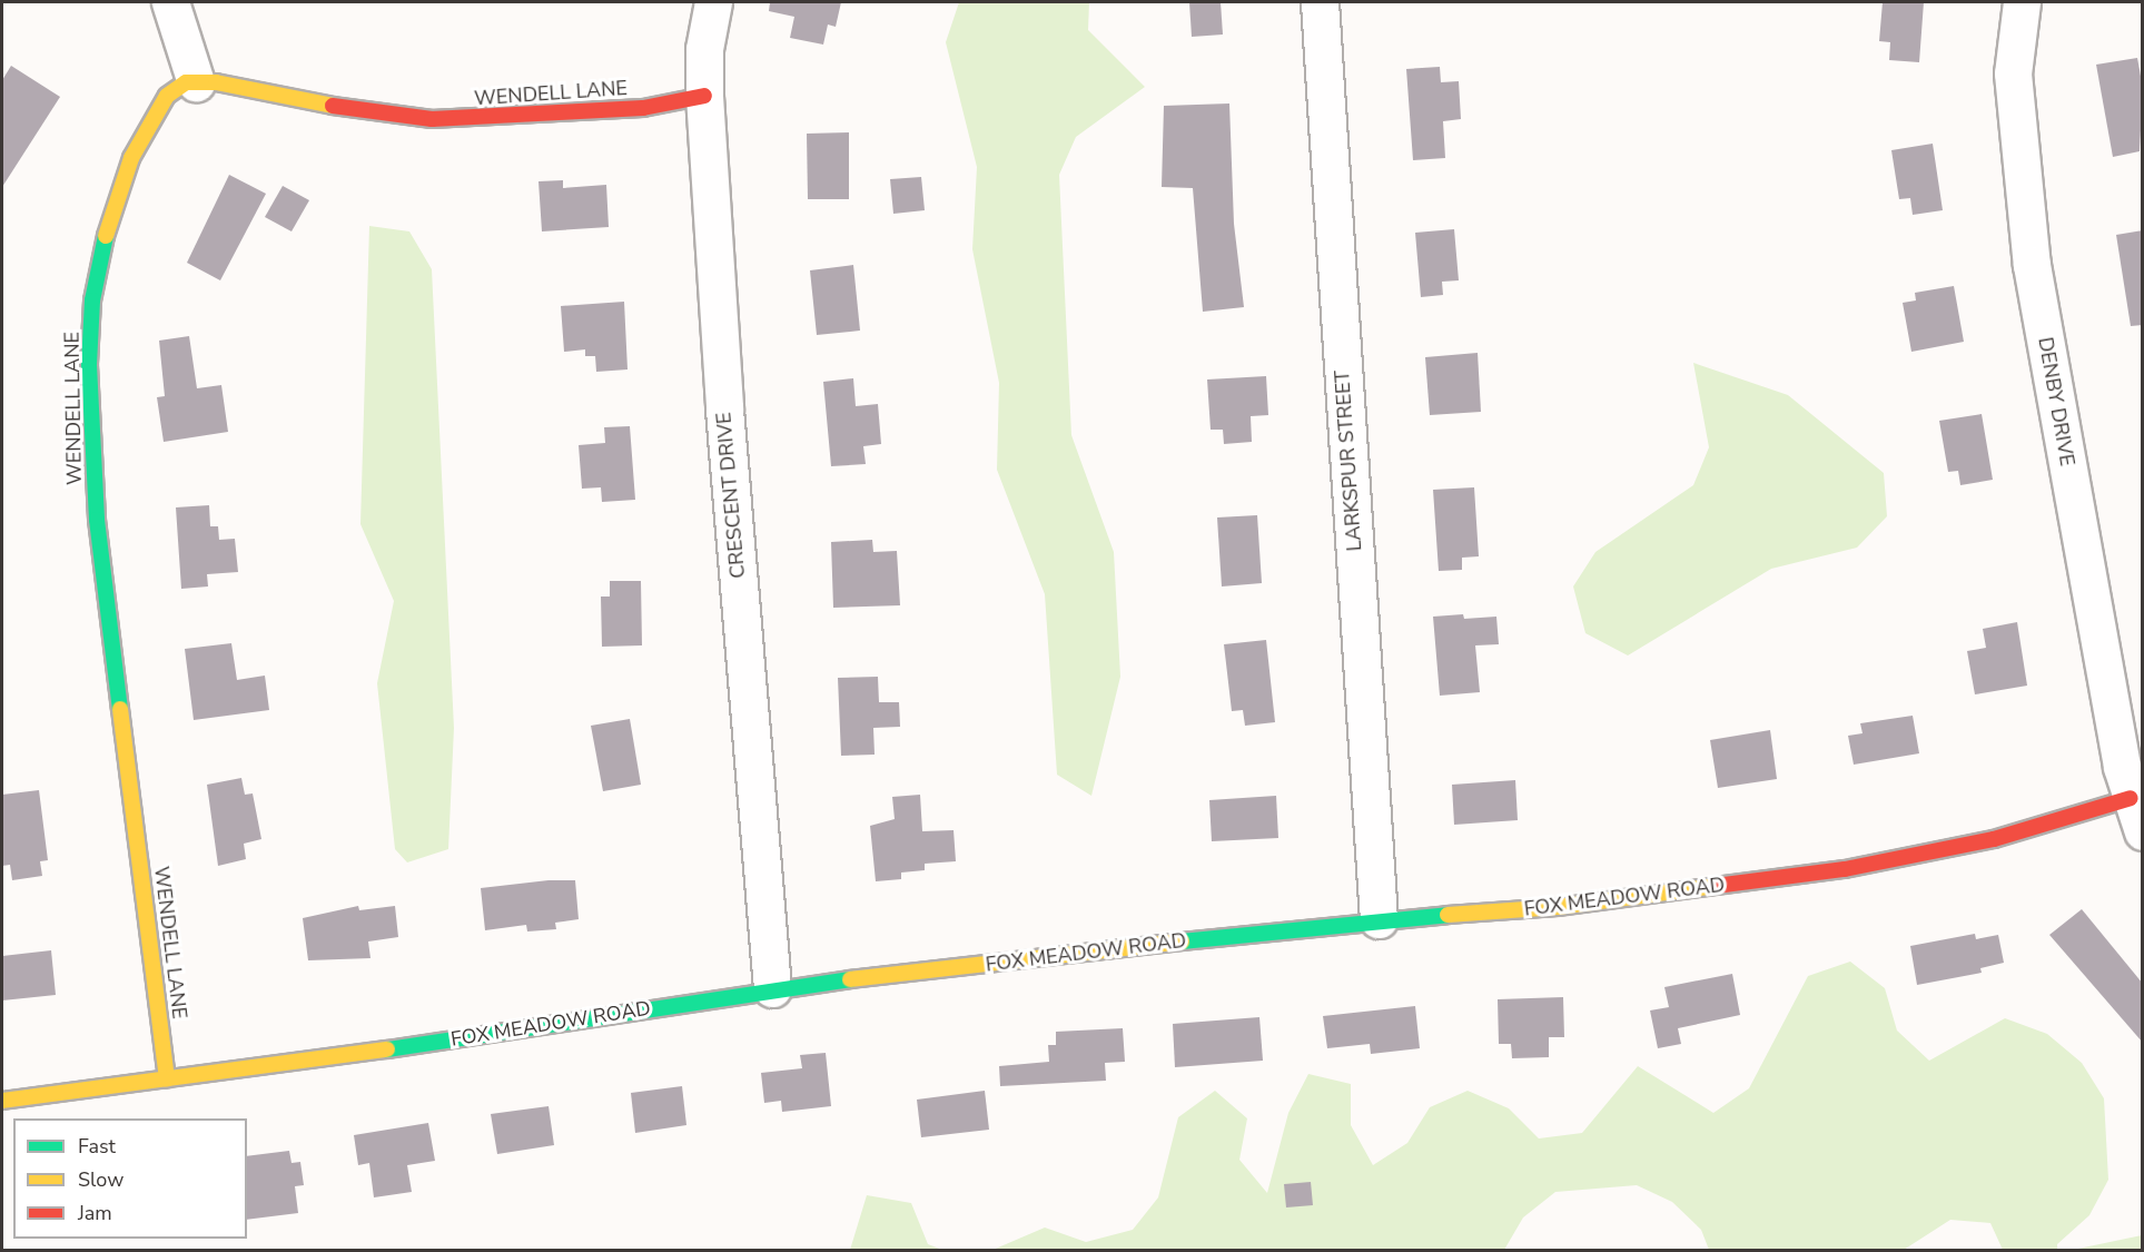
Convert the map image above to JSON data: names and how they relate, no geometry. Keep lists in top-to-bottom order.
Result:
{
  "streets": {
    "street": [
      "WENDELL LANE",
      "DENBY DRIVE",
      "LARKSPUR STREET",
      "CRESCENT DRIVE",
      "FOX MEADOW ROAD"
    ]
  },
  "crossings": [
    ["WENDELL LANE", "CRESCENT DRIVE"],
    ["WENDELL LANE", "FOX MEADOW ROAD"],
    ["DENBY DRIVE", "FOX MEADOW ROAD"],
    ["LARKSPUR STREET", "FOX MEADOW ROAD"],
    ["CRESCENT DRIVE", "FOX MEADOW ROAD"]
  ],
  "legend": ["Fast", "Slow", "Jam"]
}
